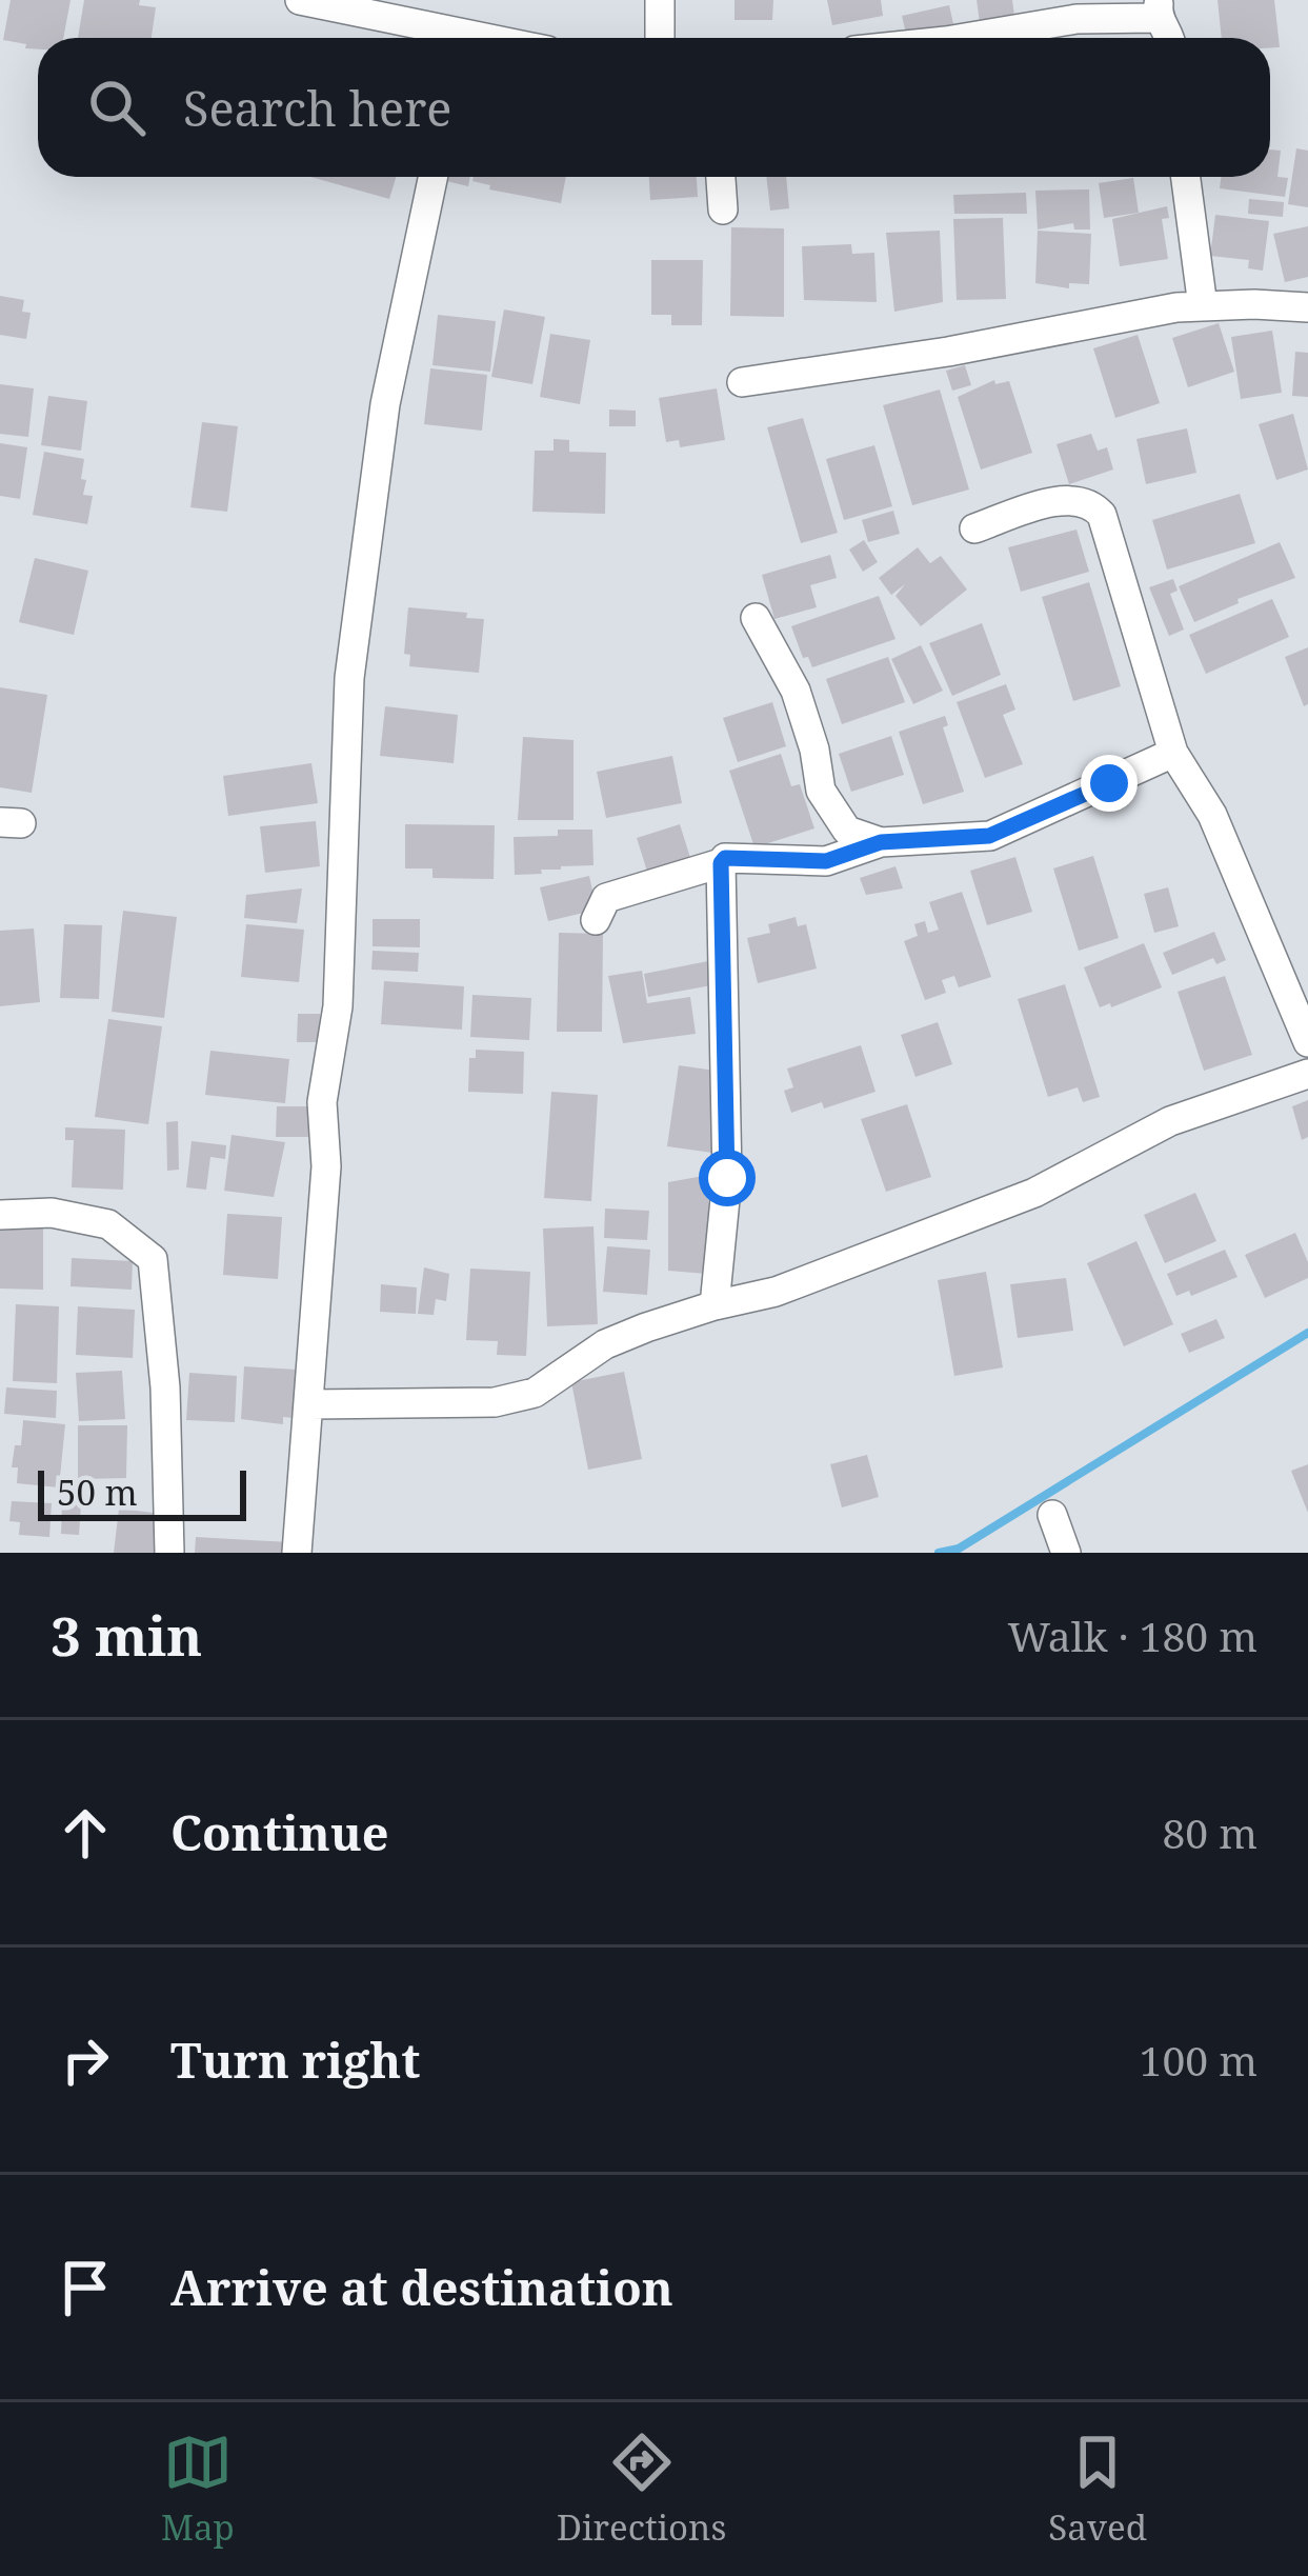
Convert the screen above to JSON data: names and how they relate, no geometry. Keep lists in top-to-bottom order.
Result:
{
  "scale_bar": "50 m",
  "page": {
    "search": "Search here",
    "scale": "50 m",
    "heading": ["3 min", "Walk · 180 m"],
    "list": [
      ["Continue", "80 m"],
      ["Turn right", "100 m"],
      "Arrive at destination"
    ],
    "nav": ["Map", "Directions", "Saved"]
  }
}
